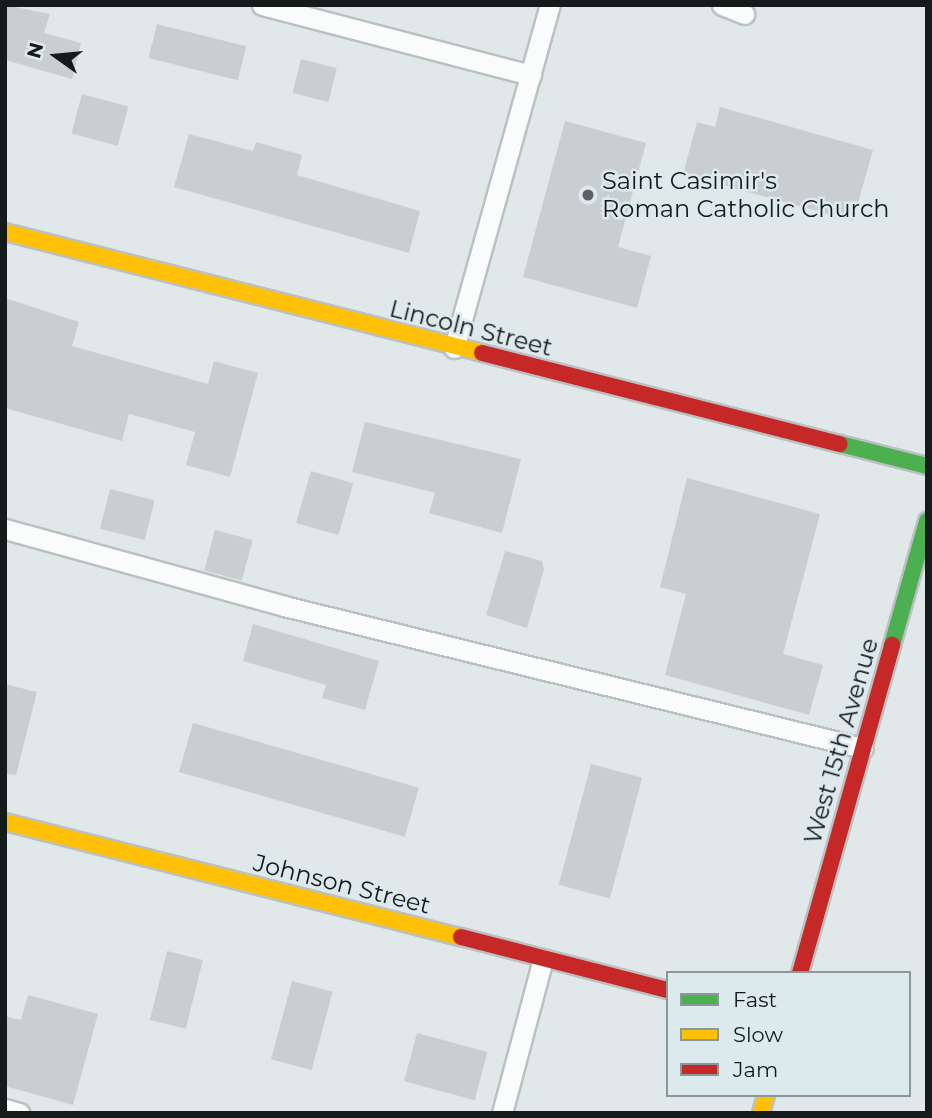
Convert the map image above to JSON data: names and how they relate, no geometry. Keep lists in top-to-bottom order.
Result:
{
  "streets": {
    "street": ["Lincoln Street", "West 15th Avenue", "Johnson Street"]
  },
  "places": ["Saint Casimir's Roman Catholic Church"],
  "legend": ["Fast", "Slow", "Jam"],
  "north": "left"
}
